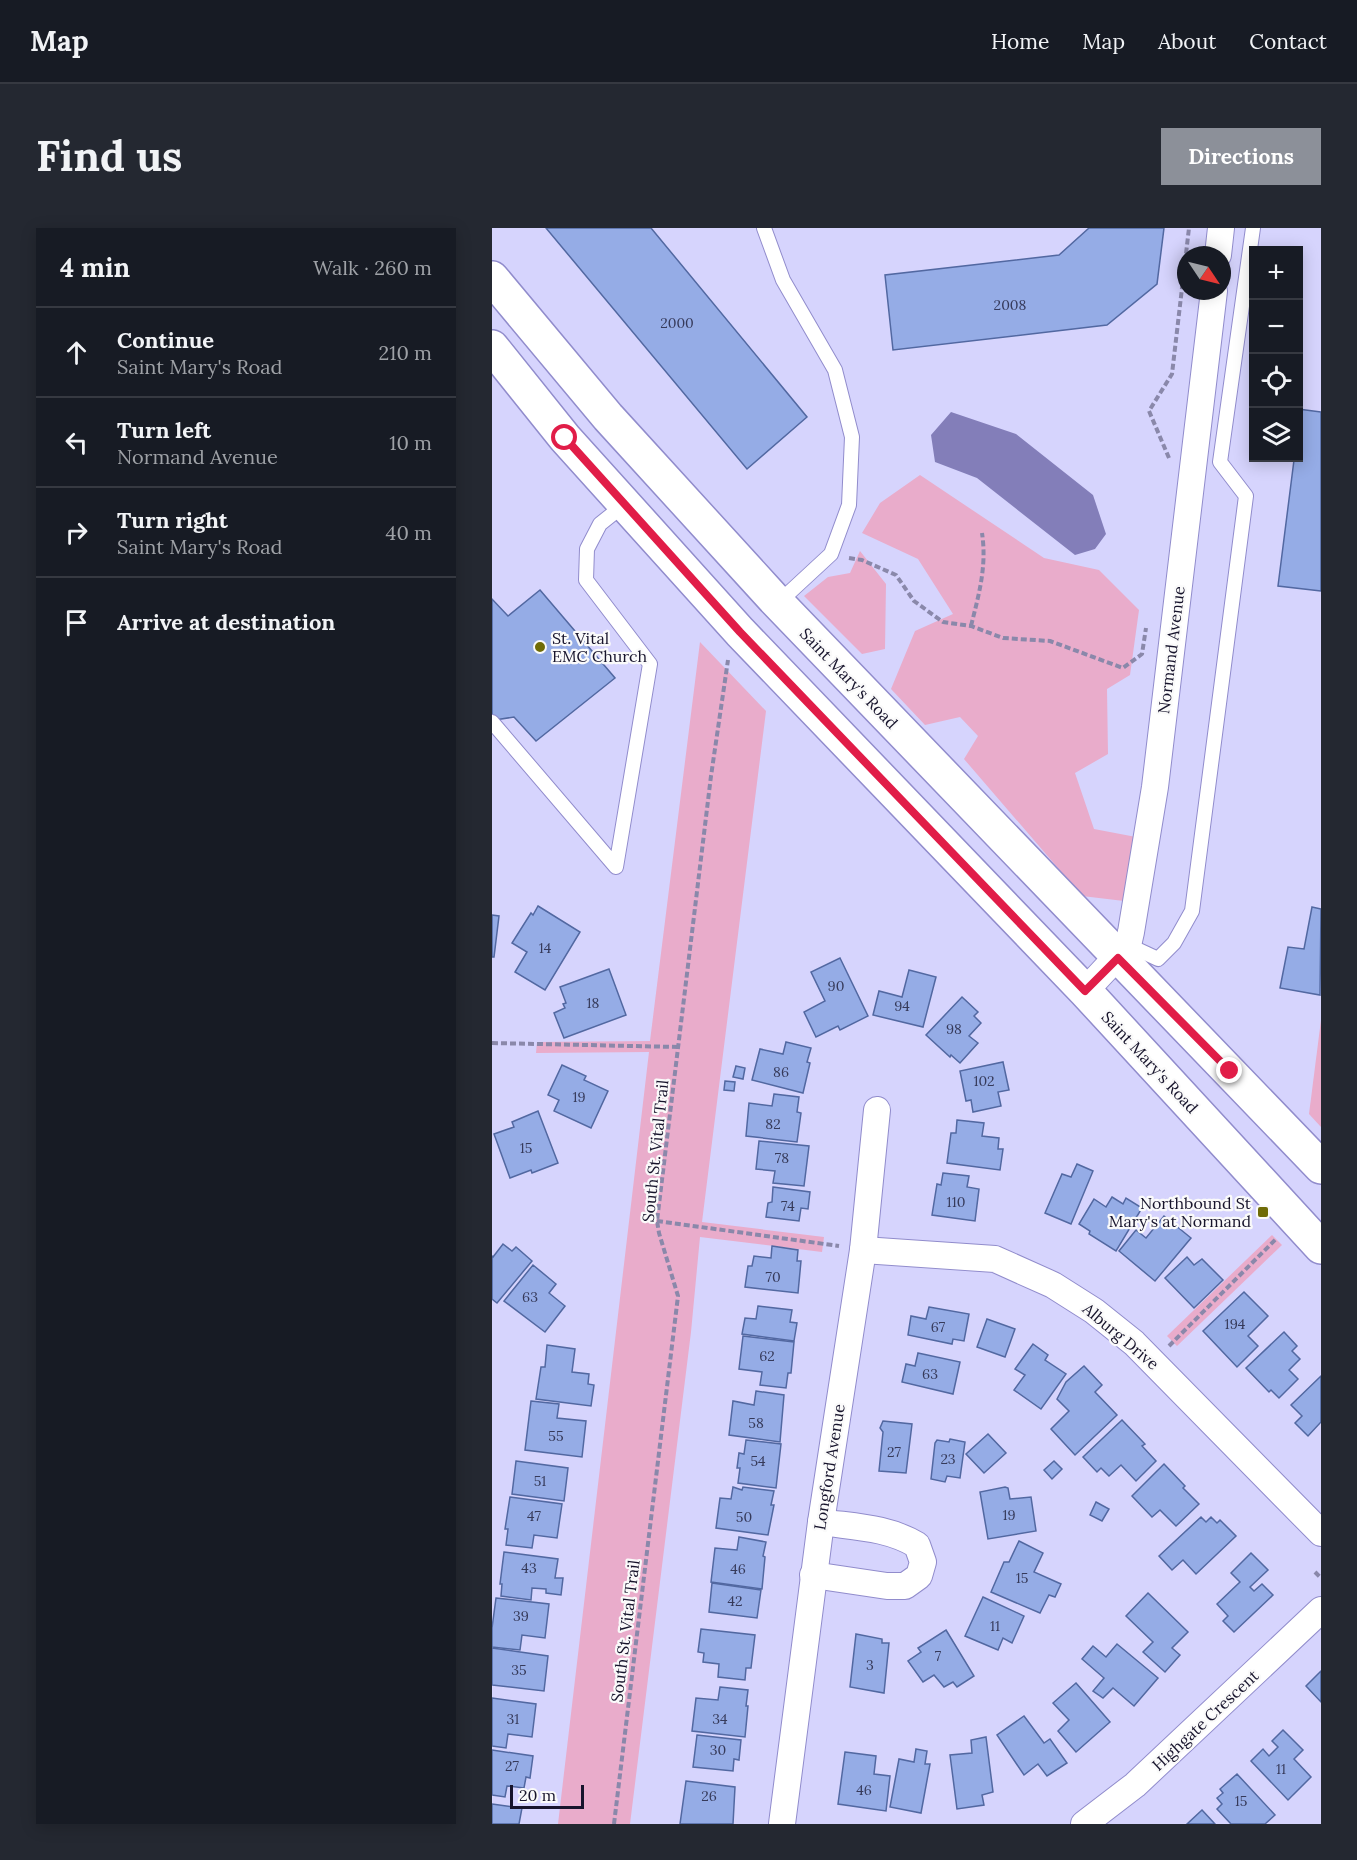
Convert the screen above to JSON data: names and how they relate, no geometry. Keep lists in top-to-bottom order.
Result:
{
  "streets": {
    "main road": ["Saint Mary's Road"],
    "street": [
      "Normand Avenue",
      "Alburg Drive",
      "Longford Avenue",
      "Highgate Crescent"
    ],
    "path": ["South St. Vital Trail"]
  },
  "crossings": [
    ["Normand Avenue", "Saint Mary's Road"],
    ["Alburg Drive", "Longford Avenue"]
  ],
  "places": {
    "other": ["St. Vital EMC Church"],
    "transit": ["Northbound St Mary's at Normand"]
  },
  "house_numbers": [
    "2008",
    "2000",
    "14",
    "90",
    "18",
    "94",
    "98",
    "86",
    "102",
    "19",
    "82",
    "15",
    "78",
    "110",
    "74",
    "70",
    "63",
    "194",
    "67",
    "62",
    "63",
    "58",
    "55",
    "27",
    "23",
    "54",
    "51",
    "19",
    "47",
    "50",
    "43",
    "46",
    "15",
    "42",
    "39",
    "11",
    "7",
    "3",
    "35",
    "31",
    "34",
    "30",
    "27",
    "11",
    "46",
    "26",
    "15"
  ],
  "scale_bar": "20 m",
  "north": "bottom right",
  "page": {
    "header": "Map",
    "nav": [
      "Home",
      "Map",
      "About",
      "Contact"
    ],
    "buttons": "Directions",
    "title": "Find us",
    "heading": ["4 min", "Walk · 260 m"],
    "map_buttons": ["+", "−"],
    "list": [
      ["Continue", "Saint Mary's Road", "210 m"],
      ["Turn left", "Normand Avenue", "10 m"],
      ["Turn right", "Saint Mary's Road", "40 m"],
      "Arrive at destination"
    ],
    "scale": "20 m"
  }
}
